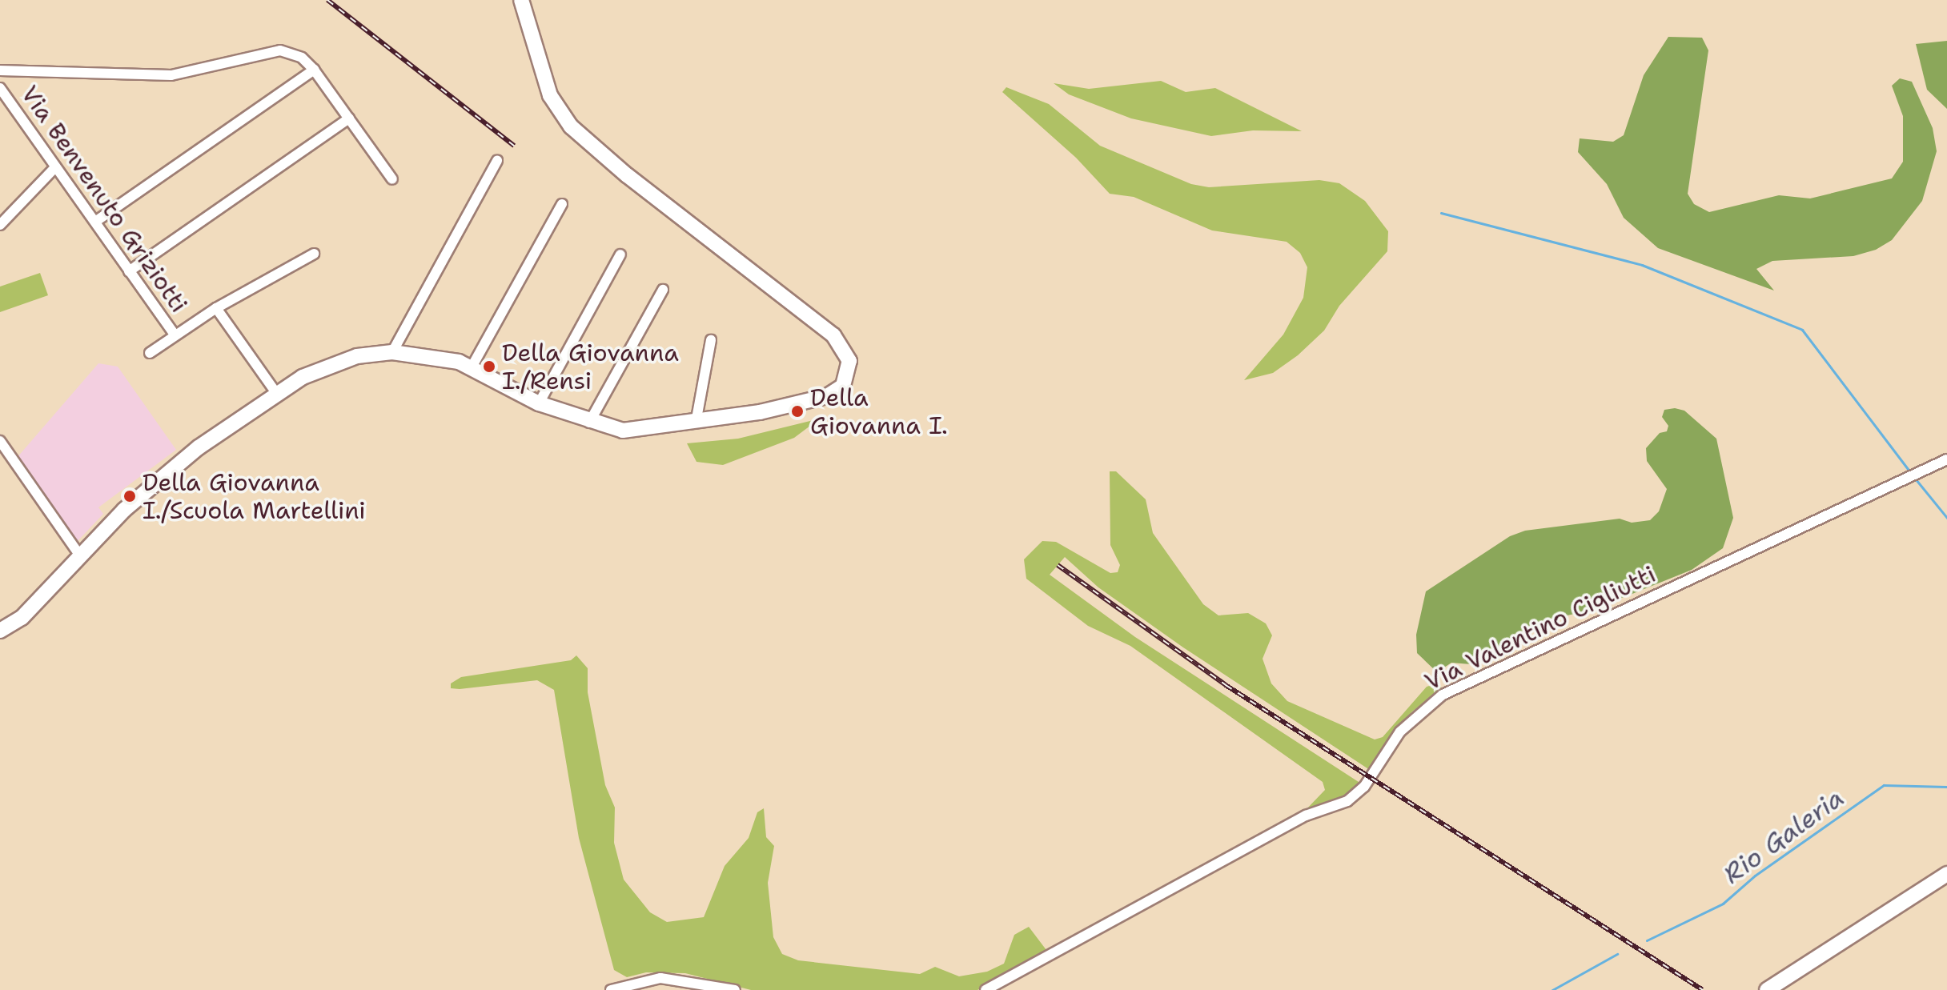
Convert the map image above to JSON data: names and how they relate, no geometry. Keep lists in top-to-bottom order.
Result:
{
  "streets": {
    "street": ["Via Benvenuto Griziotti", "Via Valentino Cigliutti"]
  },
  "water": ["Rio Galeria"],
  "places": ["Della Giovanna I./Rensi", "Della Giovanna I.", "Della Giovanna I./Scuola Martellini"]
}
